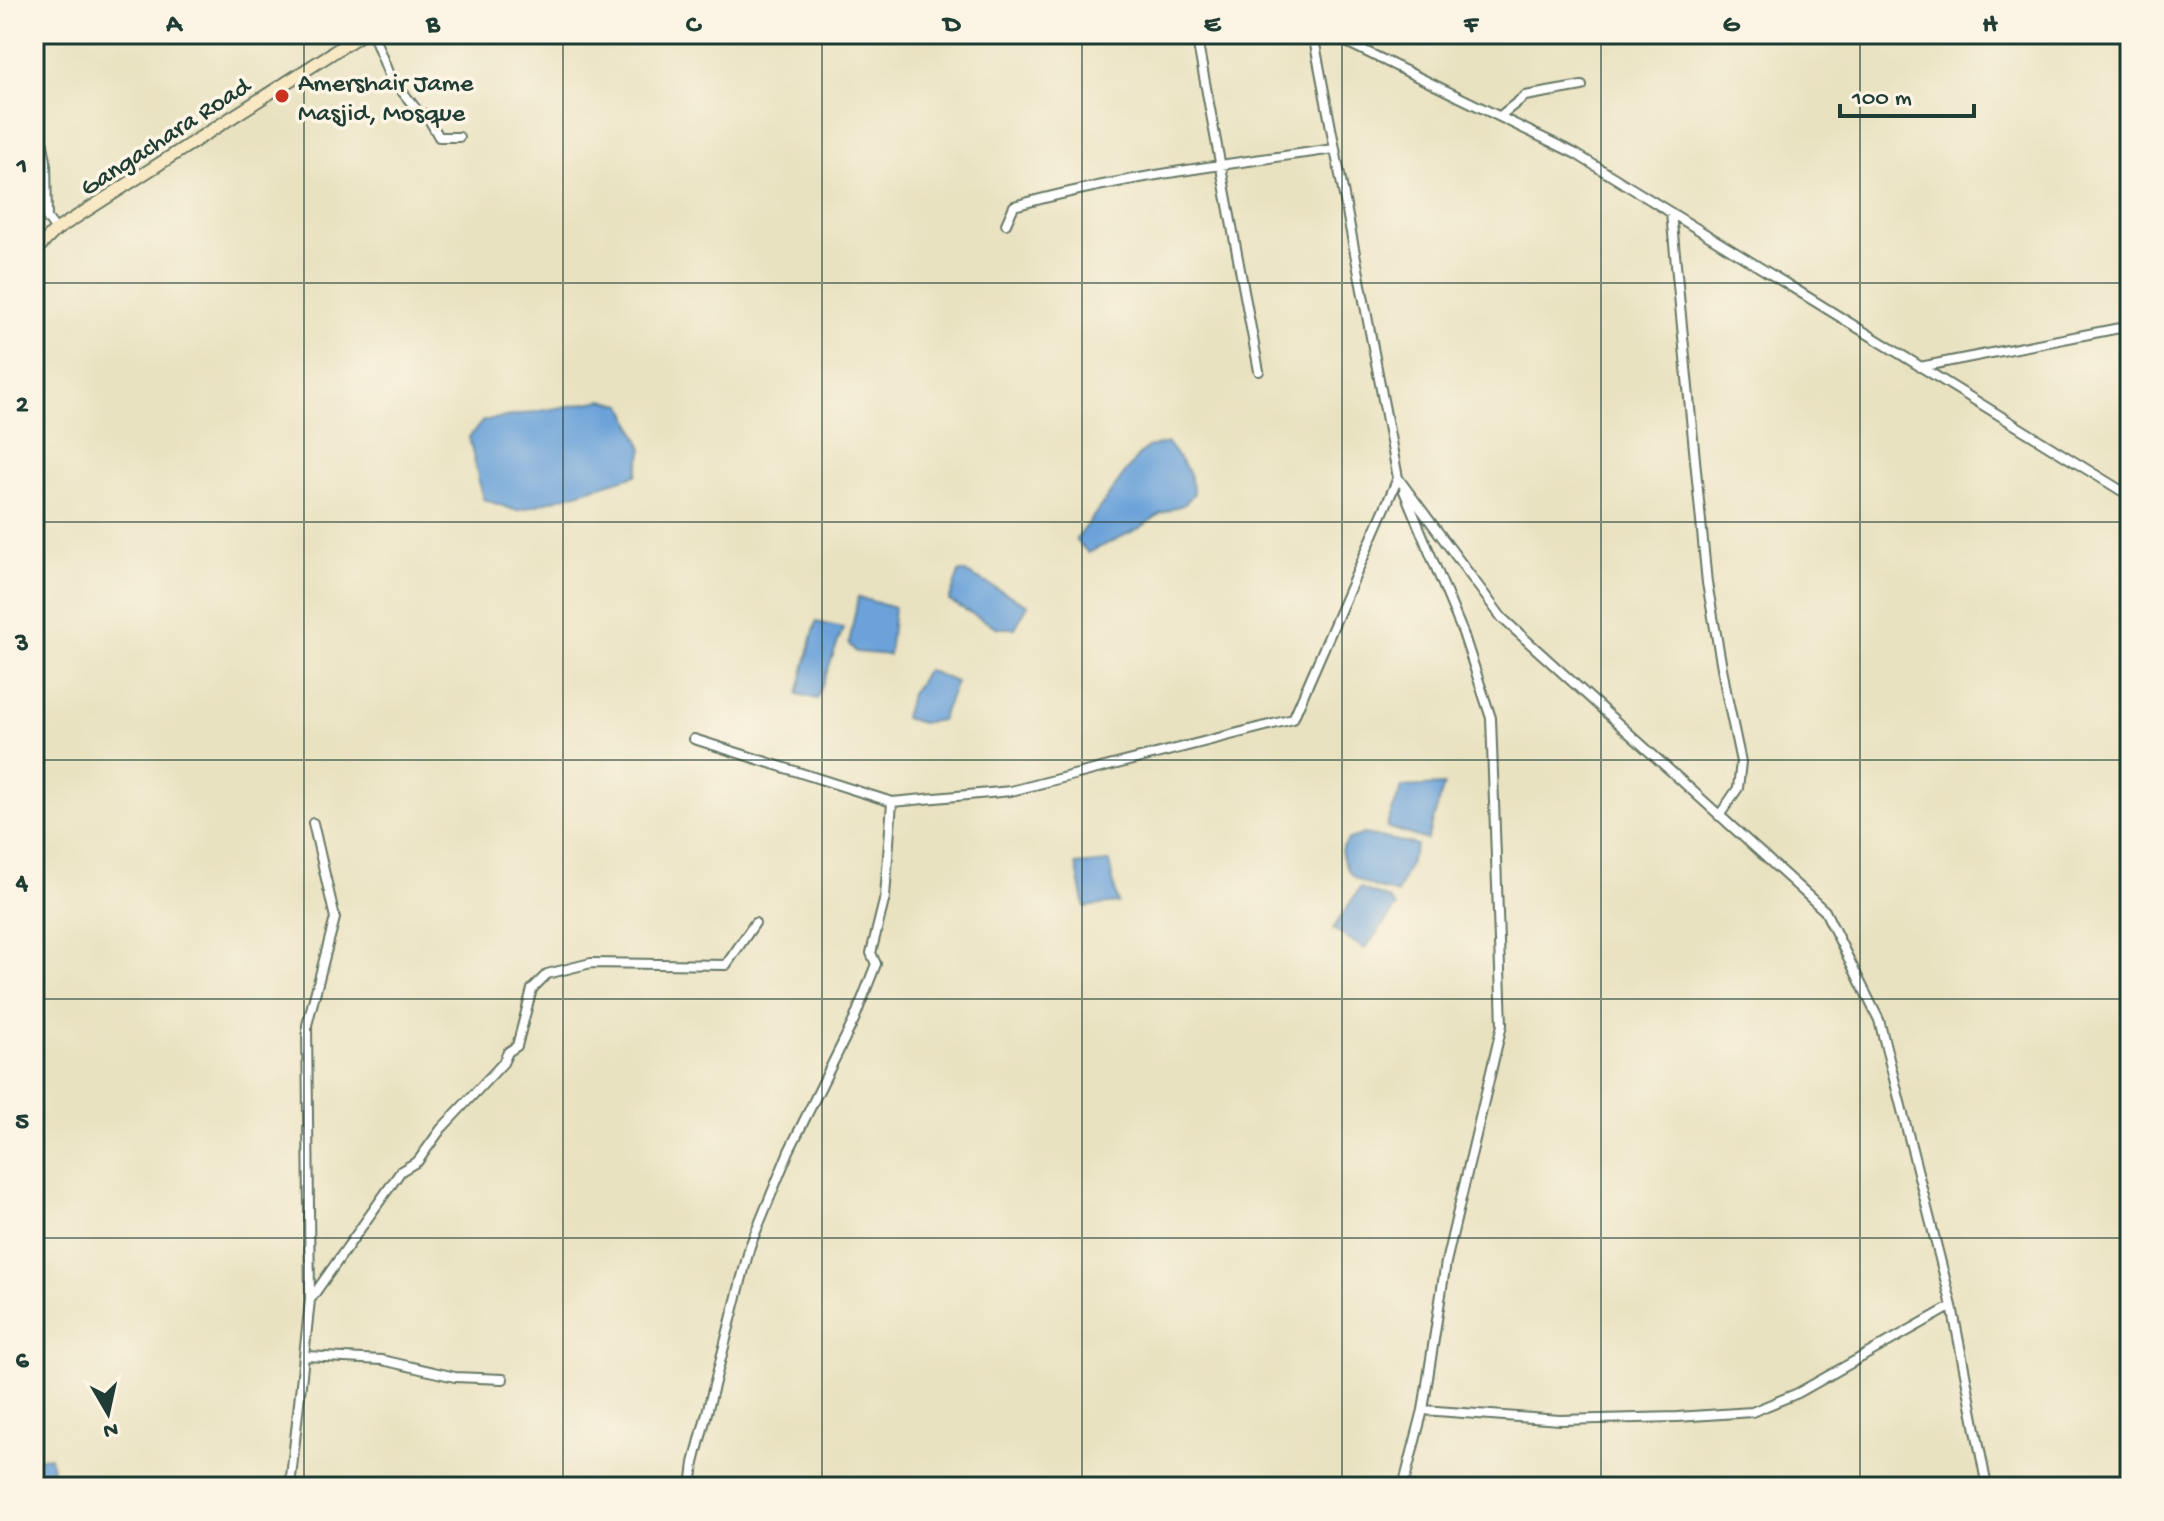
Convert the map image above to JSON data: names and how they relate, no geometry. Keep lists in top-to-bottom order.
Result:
{
  "streets": {
    "main road": ["Gangachara Road"]
  },
  "places": ["Amershair Jame Masjid, Mosque"],
  "scale_bar": "100 m",
  "north": "bottom",
  "grid": {
    "columns": [
      "A",
      "B",
      "C",
      "D",
      "E",
      "F",
      "G",
      "H"
    ],
    "rows": [
      "1",
      "2",
      "3",
      "4",
      "5",
      "6"
    ]
  }
}
